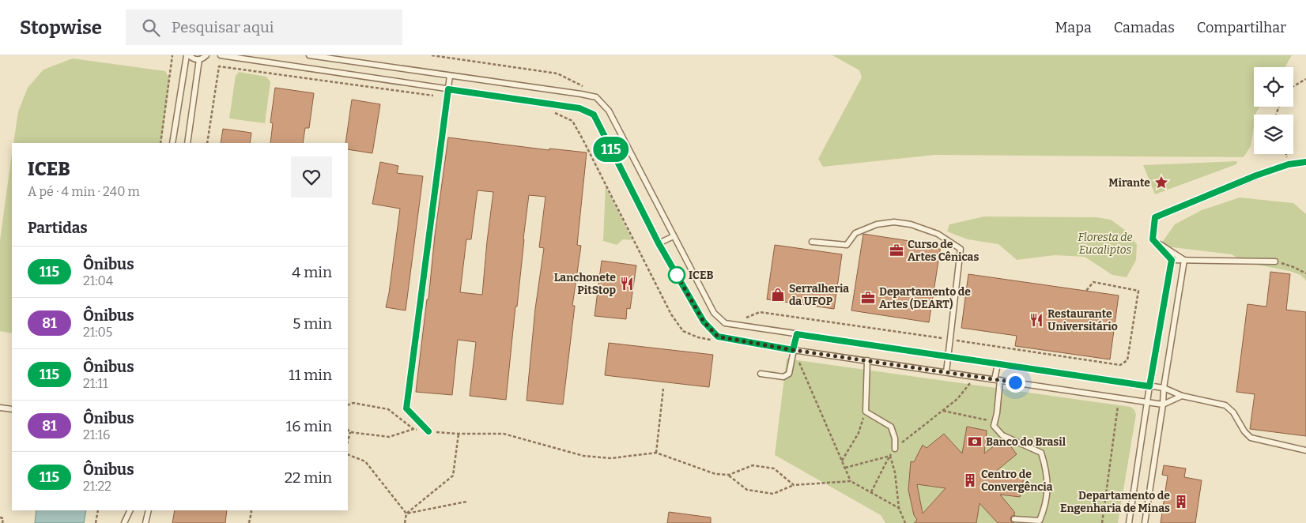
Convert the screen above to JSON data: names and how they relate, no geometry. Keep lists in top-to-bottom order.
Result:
{
  "parks": ["Floresta de Eucaliptos"],
  "places": {
    "place": ["Mirante"],
    "office": ["Curso de Artes Cênicas", "Departamento de Artes (DEART)"],
    "other": ["ICEB"],
    "restaurant": ["Lanchonete PitStop", "Restaurante Universitário"],
    "shop": ["Serralheria da UFOP"],
    "bank": ["Banco do Brasil"],
    "building": ["Centro de Convergência", "Departamento de Engenharia de Minas"]
  },
  "lines": ["bus line 115"],
  "page": {
    "header": "Stopwise",
    "search": "Pesquisar aqui",
    "nav": ["Mapa", "Camadas", "Compartilhar"],
    "on_map": "115",
    "heading": [
      ["ICEB", "A pé · 4 min · 240 m"],
      "Partidas"
    ],
    "list": [
      {
        "mark": "115",
        "name": "Ônibus",
        "note": "21:04",
        "value": "4 min"
      },
      {
        "mark": "81",
        "name": "Ônibus",
        "note": "21:05",
        "value": "5 min"
      },
      {
        "mark": "115",
        "name": "Ônibus",
        "note": "21:11",
        "value": "11 min"
      },
      {
        "mark": "81",
        "name": "Ônibus",
        "note": "21:16",
        "value": "16 min"
      },
      {
        "mark": "115",
        "name": "Ônibus",
        "note": "21:22",
        "value": "22 min"
      }
    ]
  }
}
